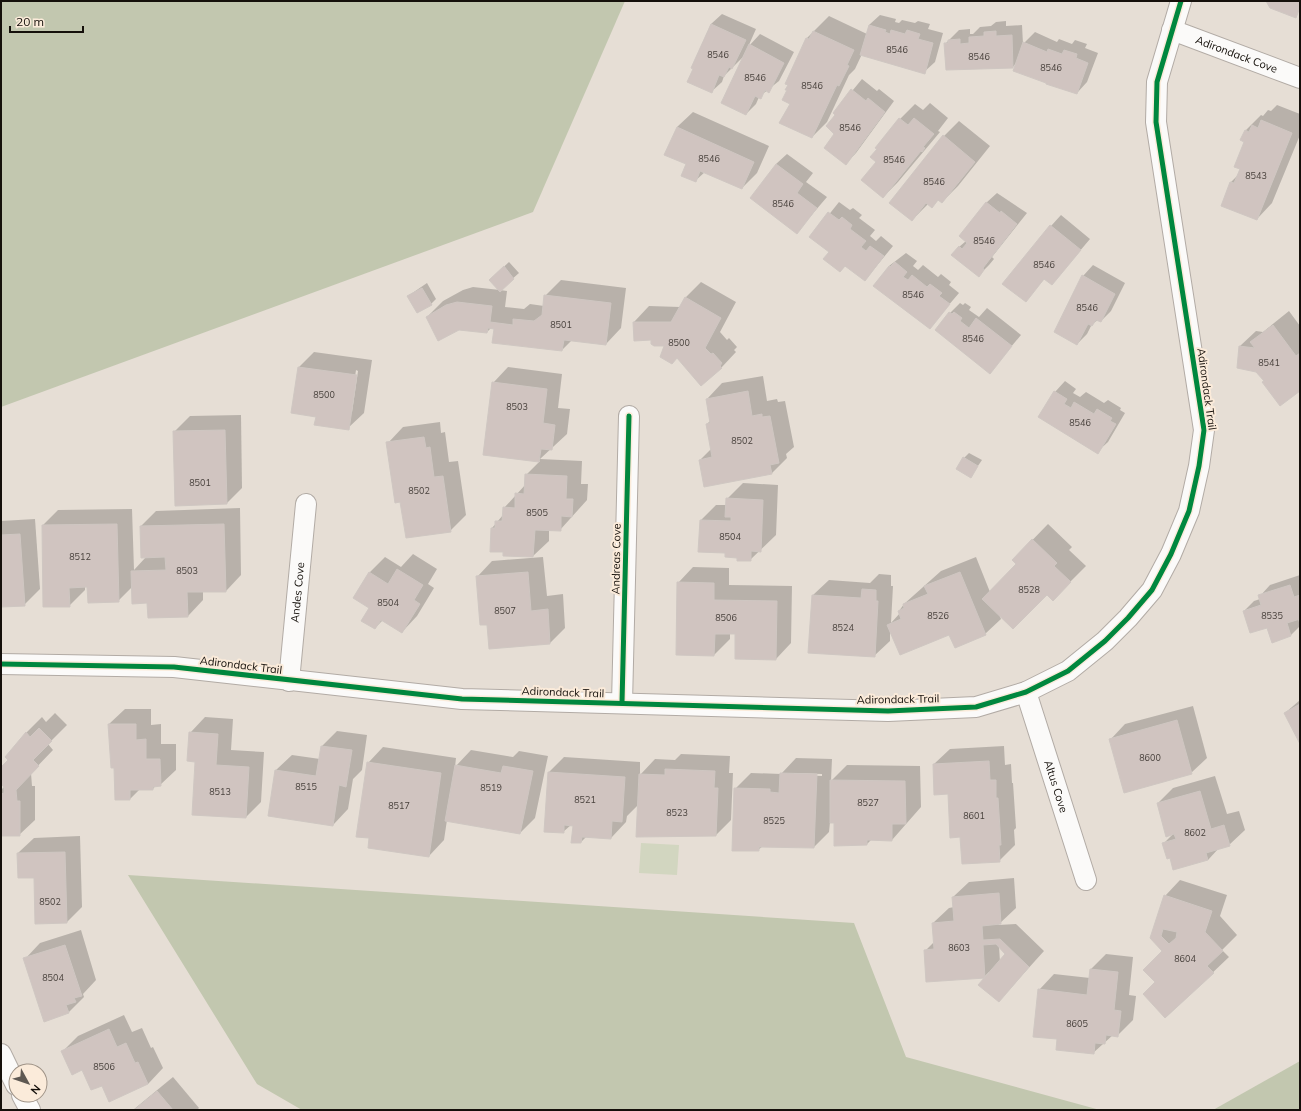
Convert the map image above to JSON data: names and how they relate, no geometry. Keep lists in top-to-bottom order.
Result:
{
  "streets": {
    "street": [
      "Adirondack Cove",
      "Adirondack Trail",
      "Andreas Cove",
      "Andes Cove",
      "Altus Cove"
    ]
  },
  "crossings": [
    ["Adirondack Cove", "Adirondack Trail"],
    ["Adirondack Trail", "Andreas Cove"],
    ["Adirondack Trail", "Andes Cove"],
    ["Adirondack Trail", "Altus Cove"]
  ],
  "house_numbers": [
    "8546",
    "8546",
    "8546",
    "8546",
    "8546",
    "8546",
    "8546",
    "8546",
    "8546",
    "8543",
    "8546",
    "8546",
    "8546",
    "8546",
    "8546",
    "8546",
    "8501",
    "8546",
    "8500",
    "8541",
    "8500",
    "8503",
    "8546",
    "8502",
    "8501",
    "8502",
    "8505",
    "8504",
    "8512",
    "8503",
    "8528",
    "8504",
    "8507",
    "8526",
    "8535",
    "8506",
    "8524",
    "8600",
    "8515",
    "8519",
    "8513",
    "8521",
    "8527",
    "8517",
    "8523",
    "8601",
    "8525",
    "8602",
    "8502",
    "8603",
    "8604",
    "8504",
    "8605",
    "8506"
  ],
  "scale_bar": "20 m",
  "north": "bottom right"
}
